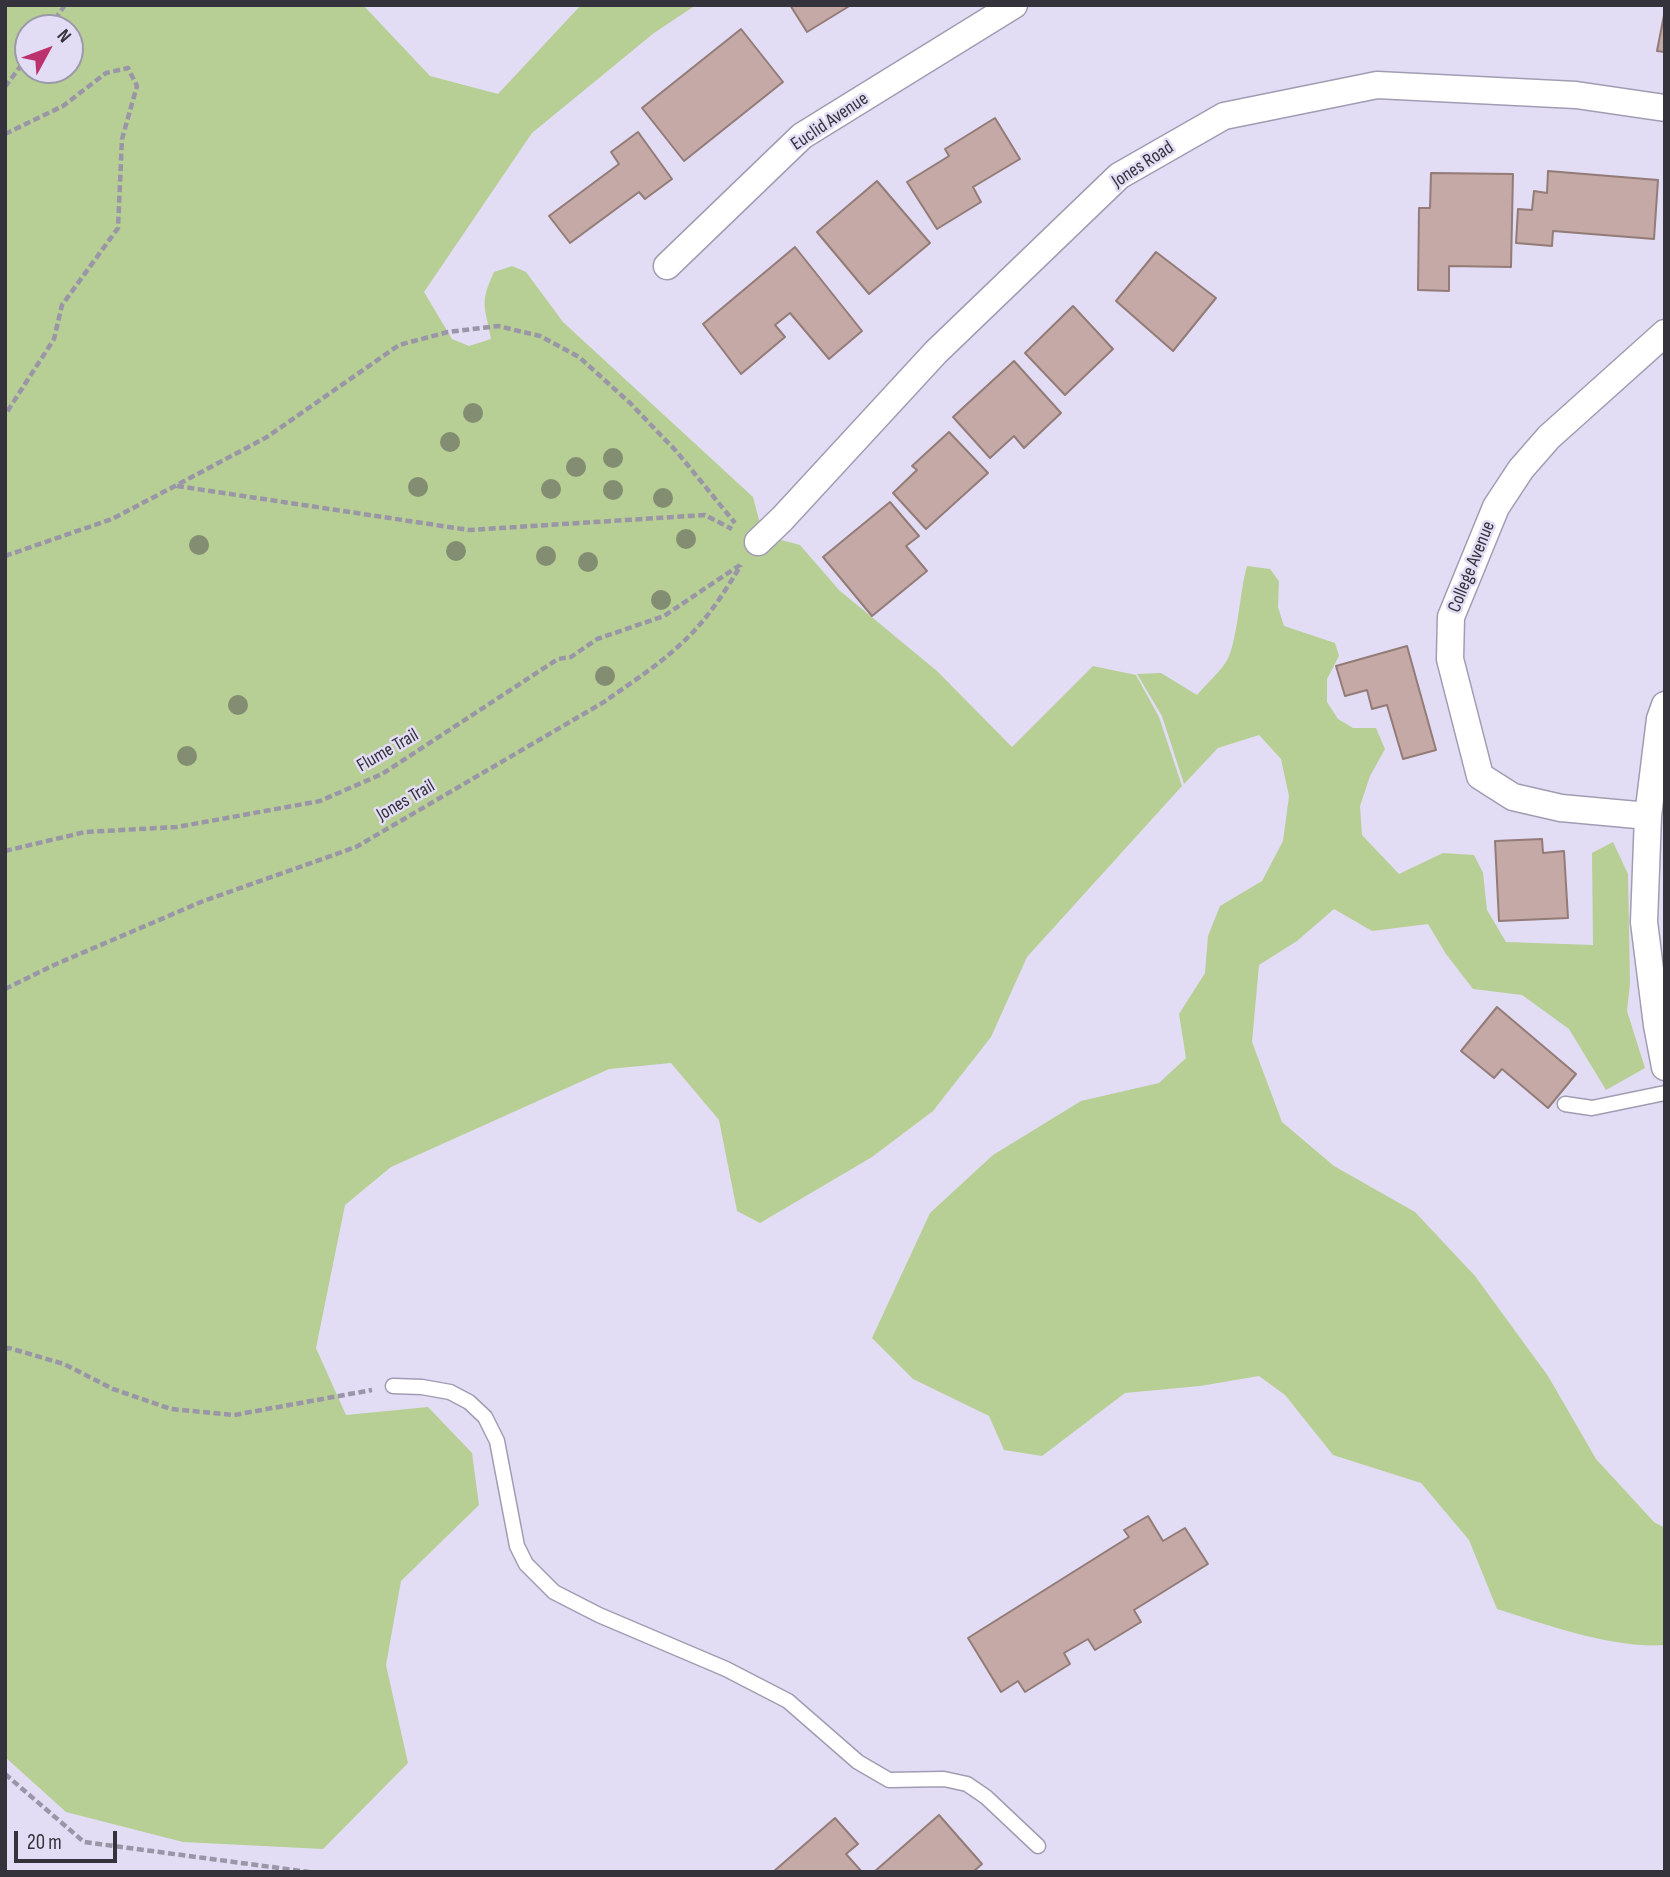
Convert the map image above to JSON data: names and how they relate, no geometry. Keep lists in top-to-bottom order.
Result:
{
  "streets": {
    "street": ["Euclid Avenue", "Jones Road", "College Avenue"],
    "path": ["Flume Trail", "Jones Trail"]
  },
  "crossings": [
    ["Flume Trail", "Jones Trail"]
  ],
  "scale_bar": "20 m",
  "north": "top right"
}
